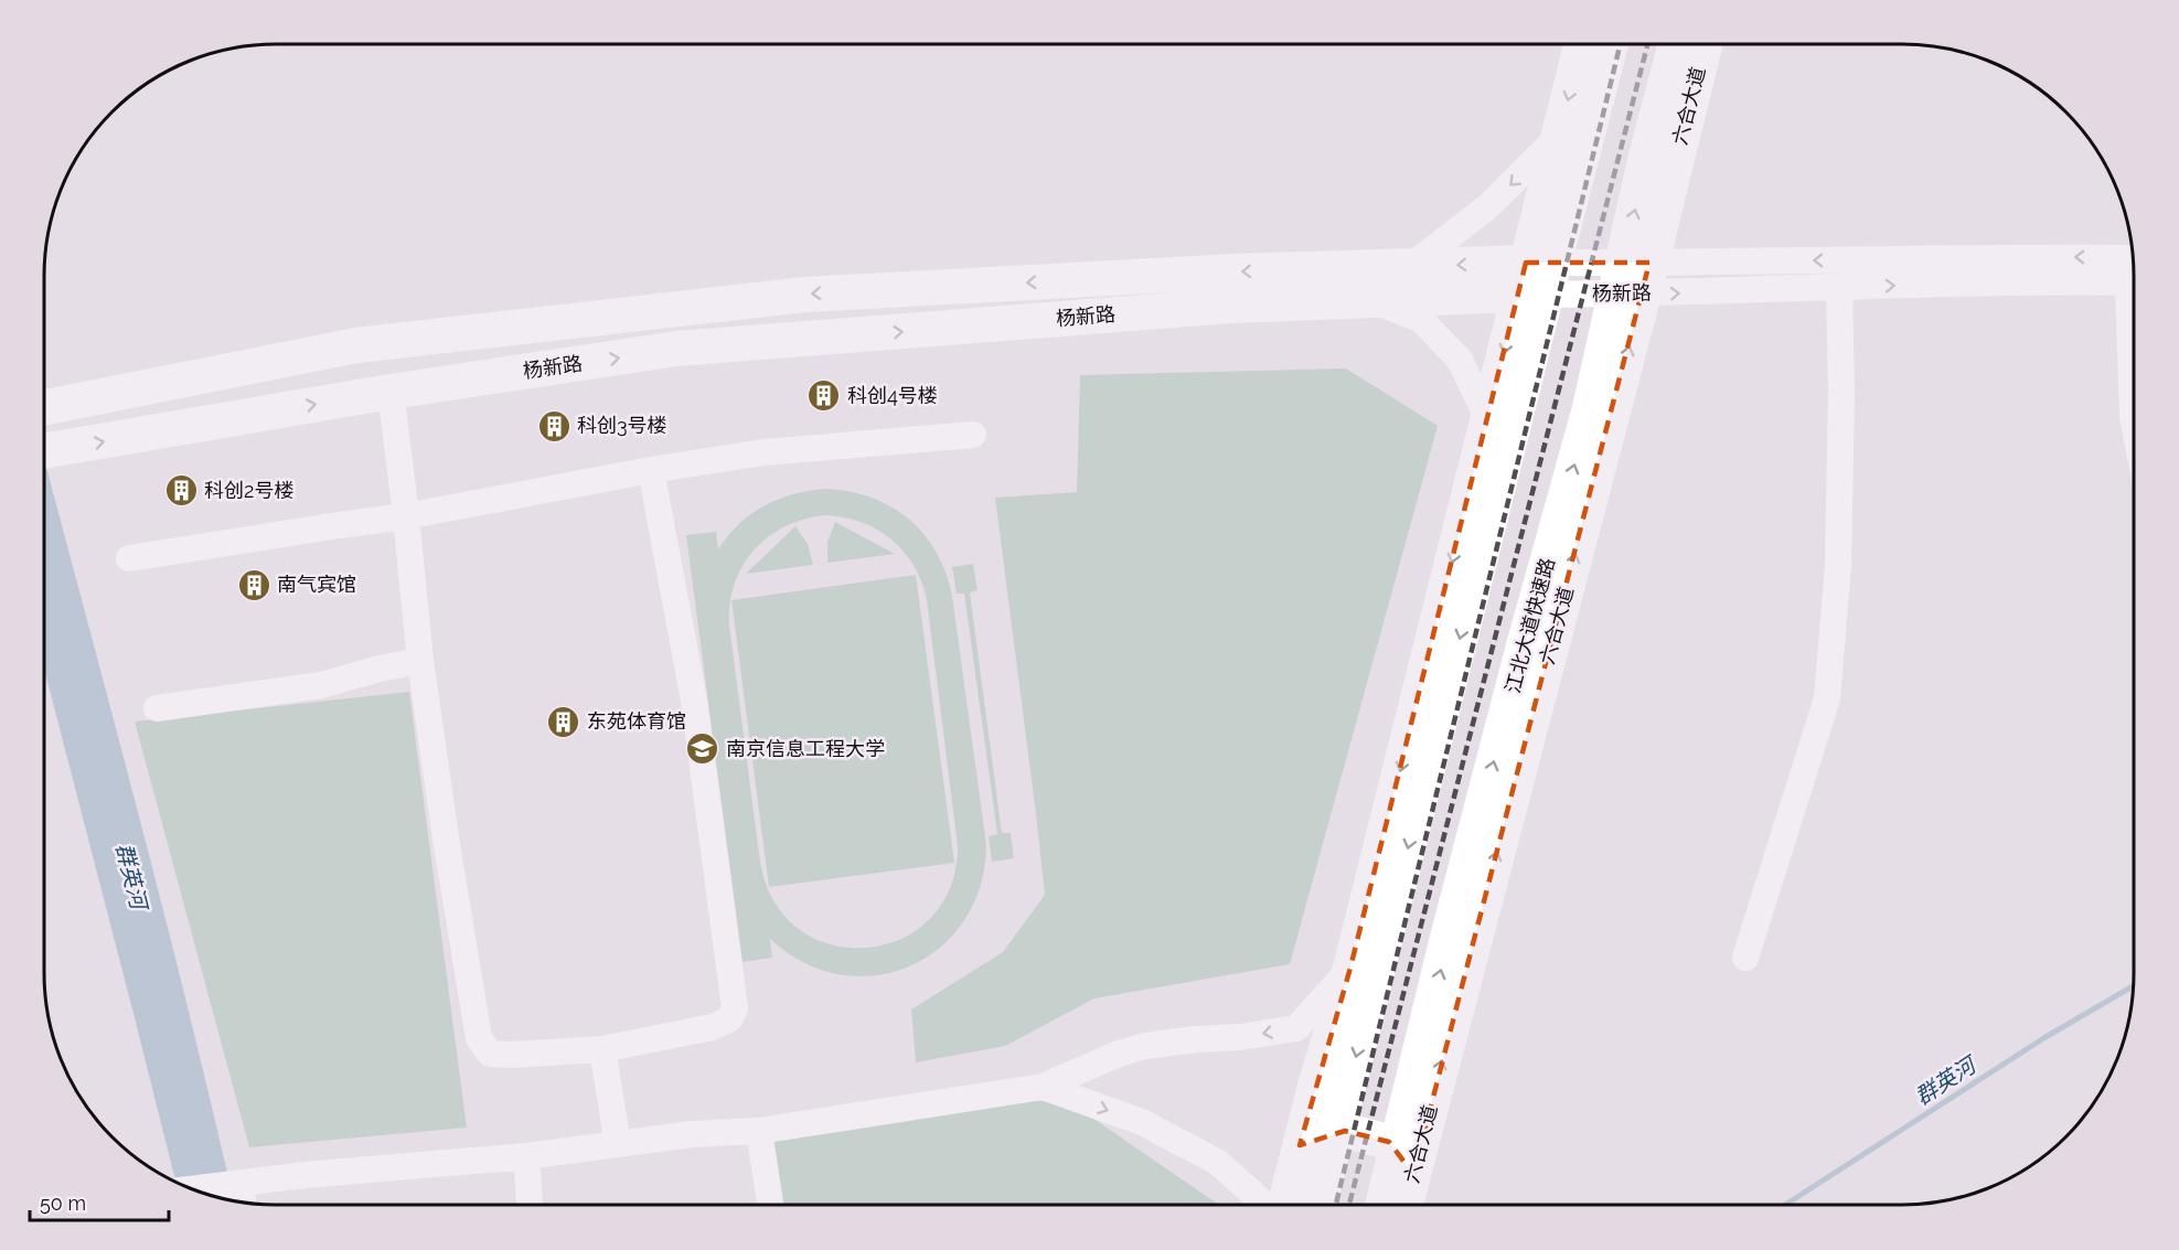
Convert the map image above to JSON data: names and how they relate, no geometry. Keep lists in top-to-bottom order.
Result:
{
  "streets": {
    "highway": ["江北大道快速路"],
    "main road": ["六合大道", "杨新路"]
  },
  "crossings": [
    ["六合大道", "杨新路"]
  ],
  "water": ["群英河"],
  "places": {
    "building": [
      "科创4号楼",
      "科创3号楼",
      "科创2号楼",
      "南气宾馆",
      "东苑体育馆"
    ],
    "school or university": ["南京信息工程大学"]
  },
  "scale_bar": "50 m"
}
